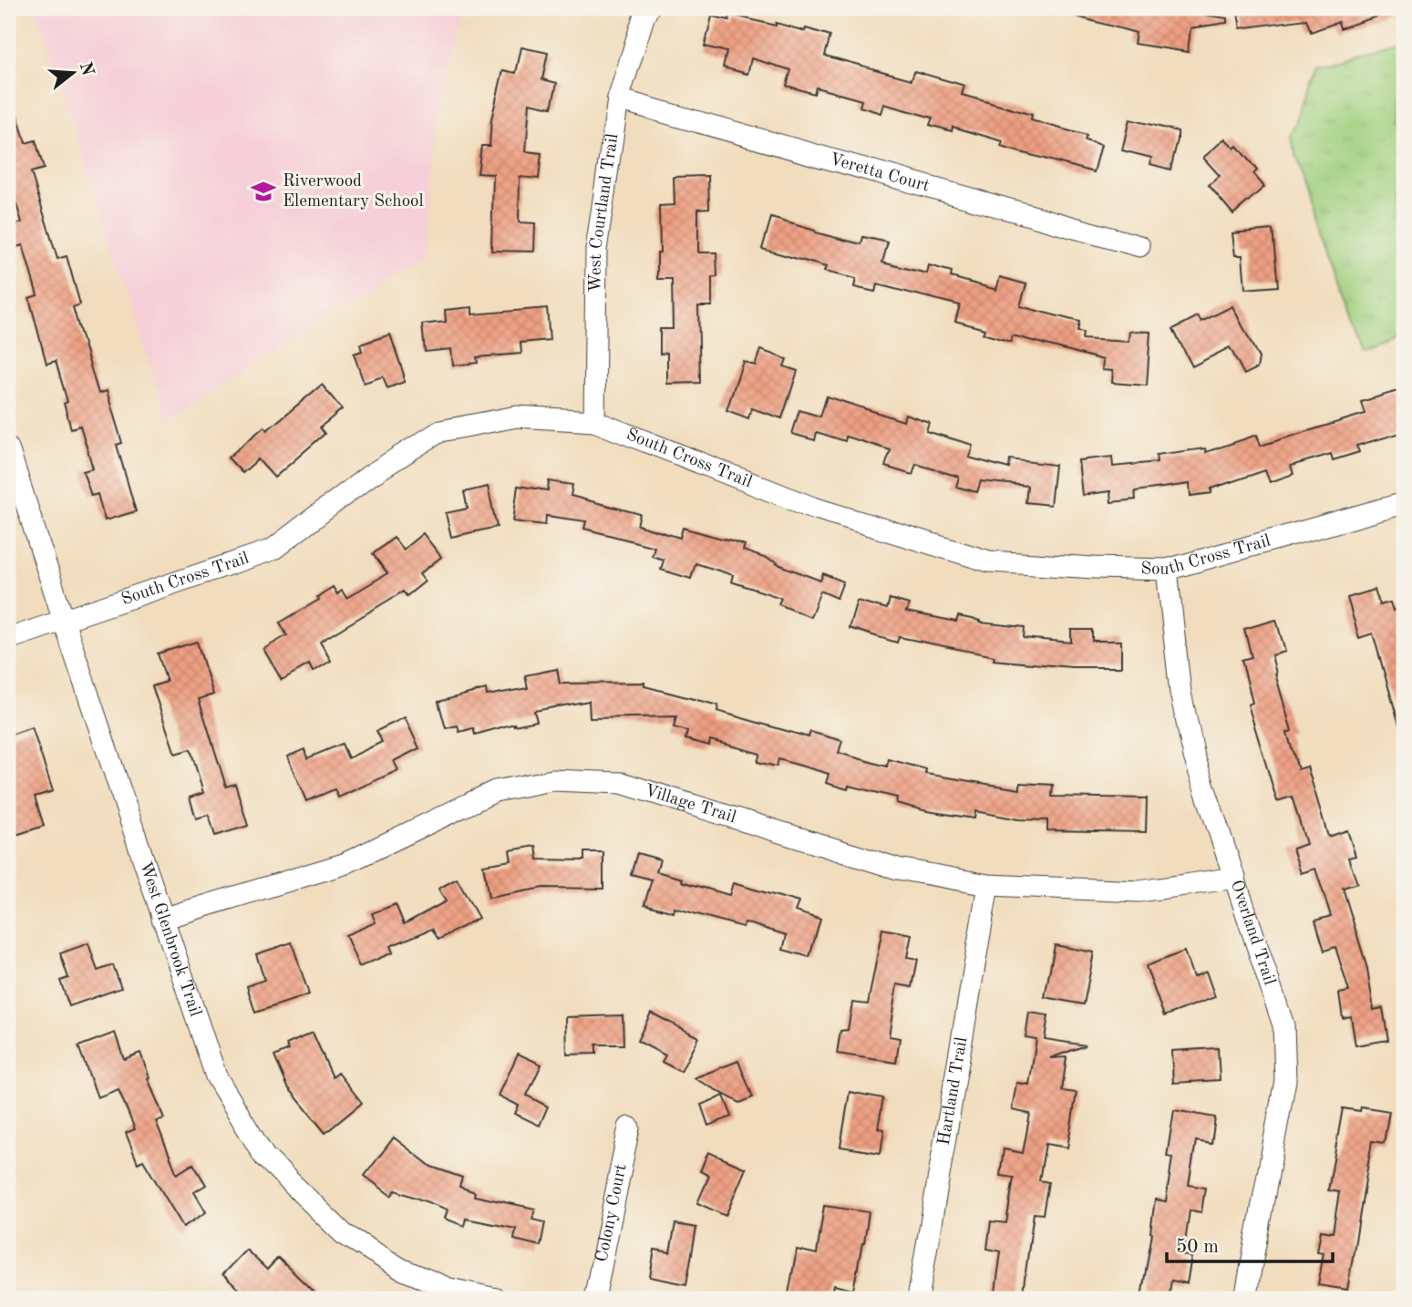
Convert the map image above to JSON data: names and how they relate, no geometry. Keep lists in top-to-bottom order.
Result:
{
  "streets": {
    "street": [
      "Veretta Court",
      "West Courtland Trail",
      "South Cross Trail",
      "Village Trail",
      "Overland Trail",
      "West Glenbrook Trail",
      "Hartland Trail",
      "Colony Court"
    ]
  },
  "crossings": [
    ["Veretta Court", "West Courtland Trail"],
    ["West Courtland Trail", "South Cross Trail"],
    ["South Cross Trail", "Overland Trail"],
    ["South Cross Trail", "West Glenbrook Trail"],
    ["Village Trail", "Overland Trail"],
    ["Village Trail", "West Glenbrook Trail"],
    ["Village Trail", "Hartland Trail"]
  ],
  "places": {
    "school or university": ["Riverwood Elementary School"]
  },
  "scale_bar": "50 m",
  "north": "right"
}
